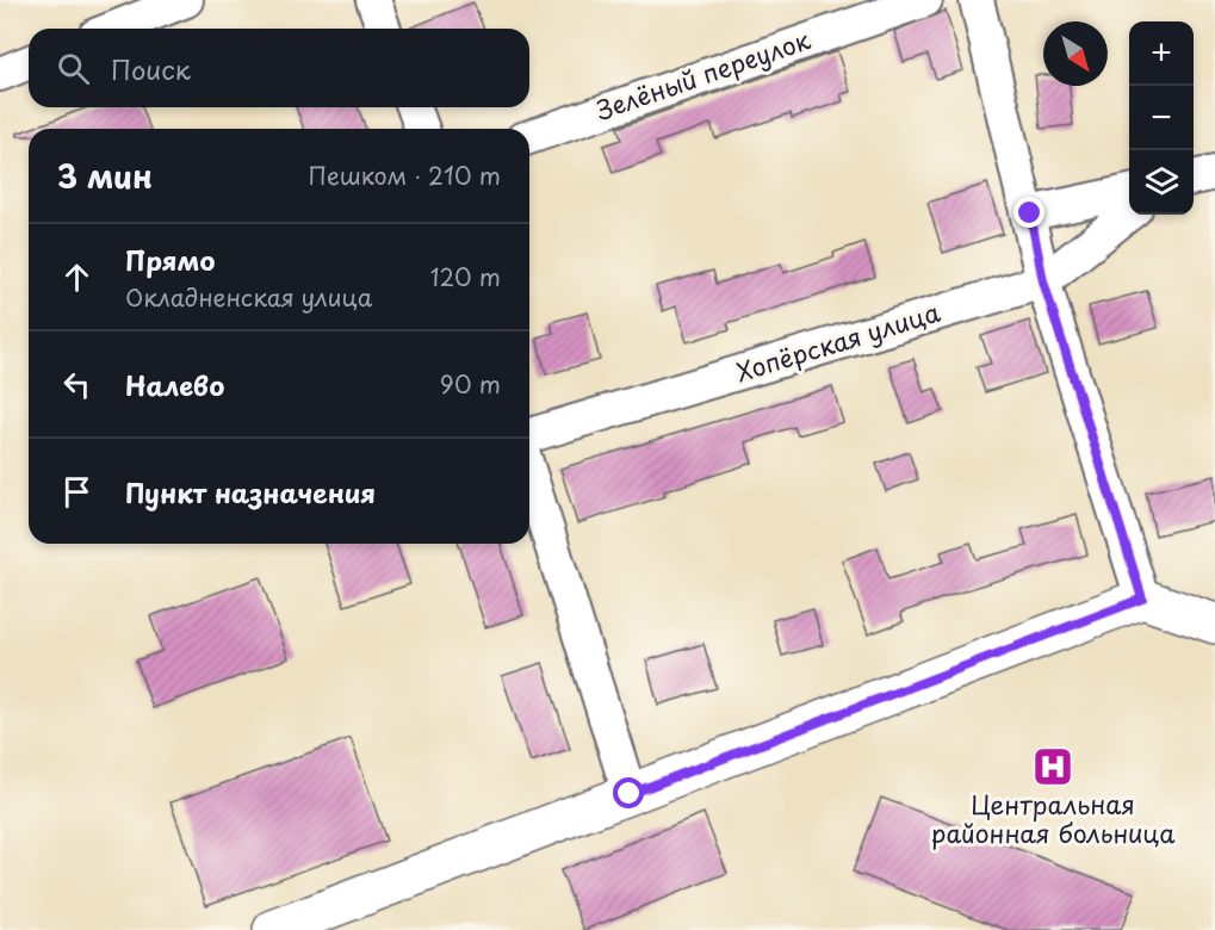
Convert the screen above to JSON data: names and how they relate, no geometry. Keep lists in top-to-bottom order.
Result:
{
  "streets": {
    "street": ["Зелёный переулок", "Хопёрская улица"]
  },
  "places": {
    "hospital": ["Центральная районная больница"]
  },
  "north": "bottom right",
  "page": {
    "map_buttons": ["+", "−"],
    "search": "Поиск",
    "heading": ["3 мин", "Пешком · 210 m"],
    "list": [
      ["Прямо", "Окладненская улица", "120 m"],
      ["Налево", "90 m"],
      "Пункт назначения"
    ]
  }
}
